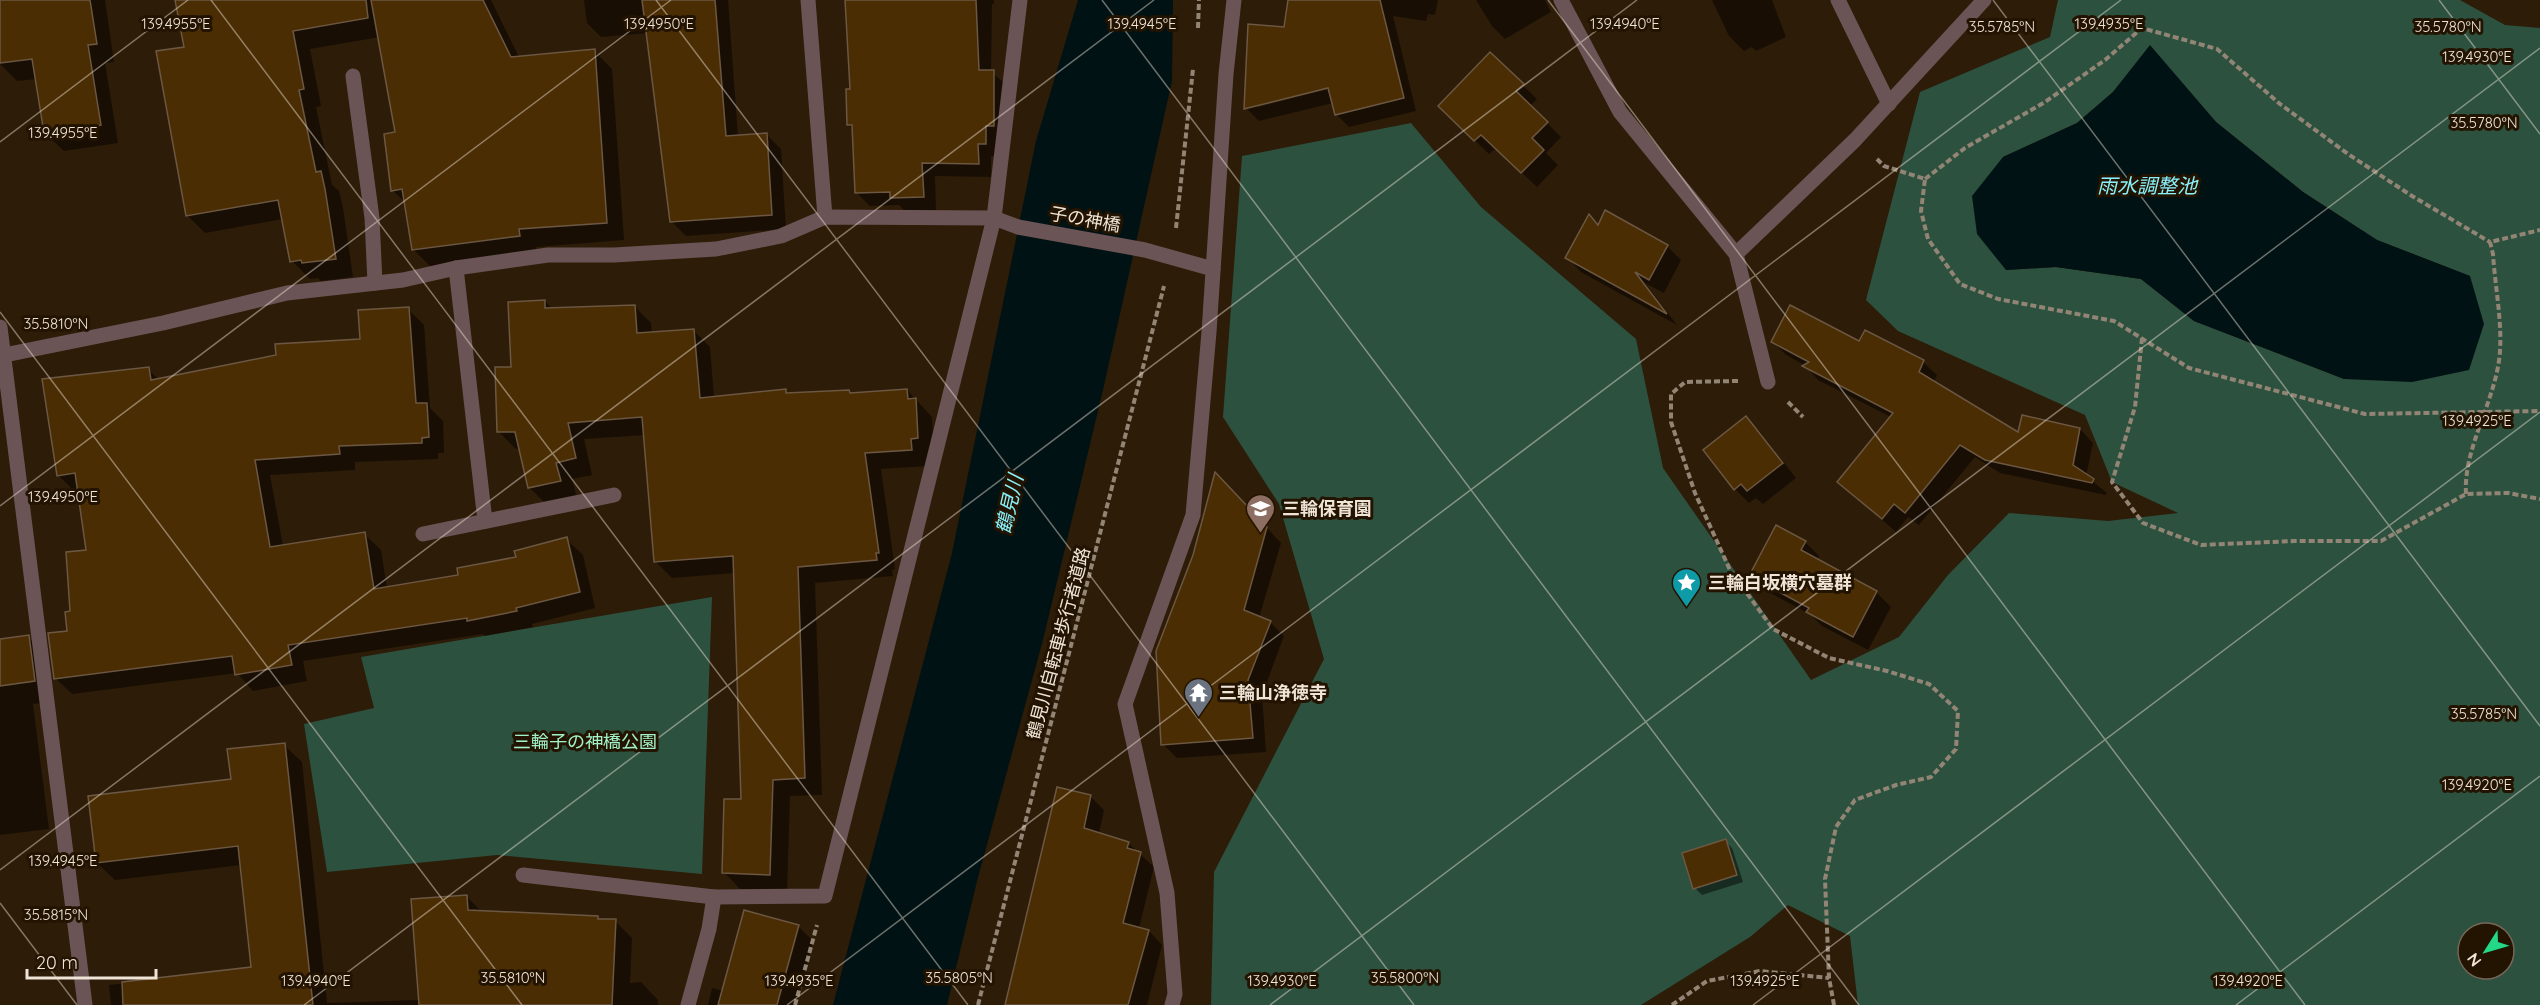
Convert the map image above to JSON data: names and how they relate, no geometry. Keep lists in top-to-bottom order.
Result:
{
  "streets": {
    "street": ["子の神橋"],
    "path": ["鶴見川自転車歩行者道路"]
  },
  "water": ["雨水調整池", "鶴見川"],
  "parks": ["三輪子の神橋公園"],
  "places": {
    "school or university": ["三輪保育園"],
    "place": ["三輪白坂横穴墓群"],
    "temple": ["三輪山浄徳寺"]
  },
  "scale_bar": "20 m",
  "north": "bottom left",
  "coordinates": [
    "139.4955°E",
    "139.4950°E",
    "139.4945°E",
    "139.4940°E",
    "139.4935°E",
    "35.5785°N",
    "35.5780°N",
    "139.4930°E",
    "35.5810°N",
    "139.4925°E",
    "139.4920°E",
    "35.5815°N",
    "35.5805°N",
    "35.5800°N"
  ]
}
